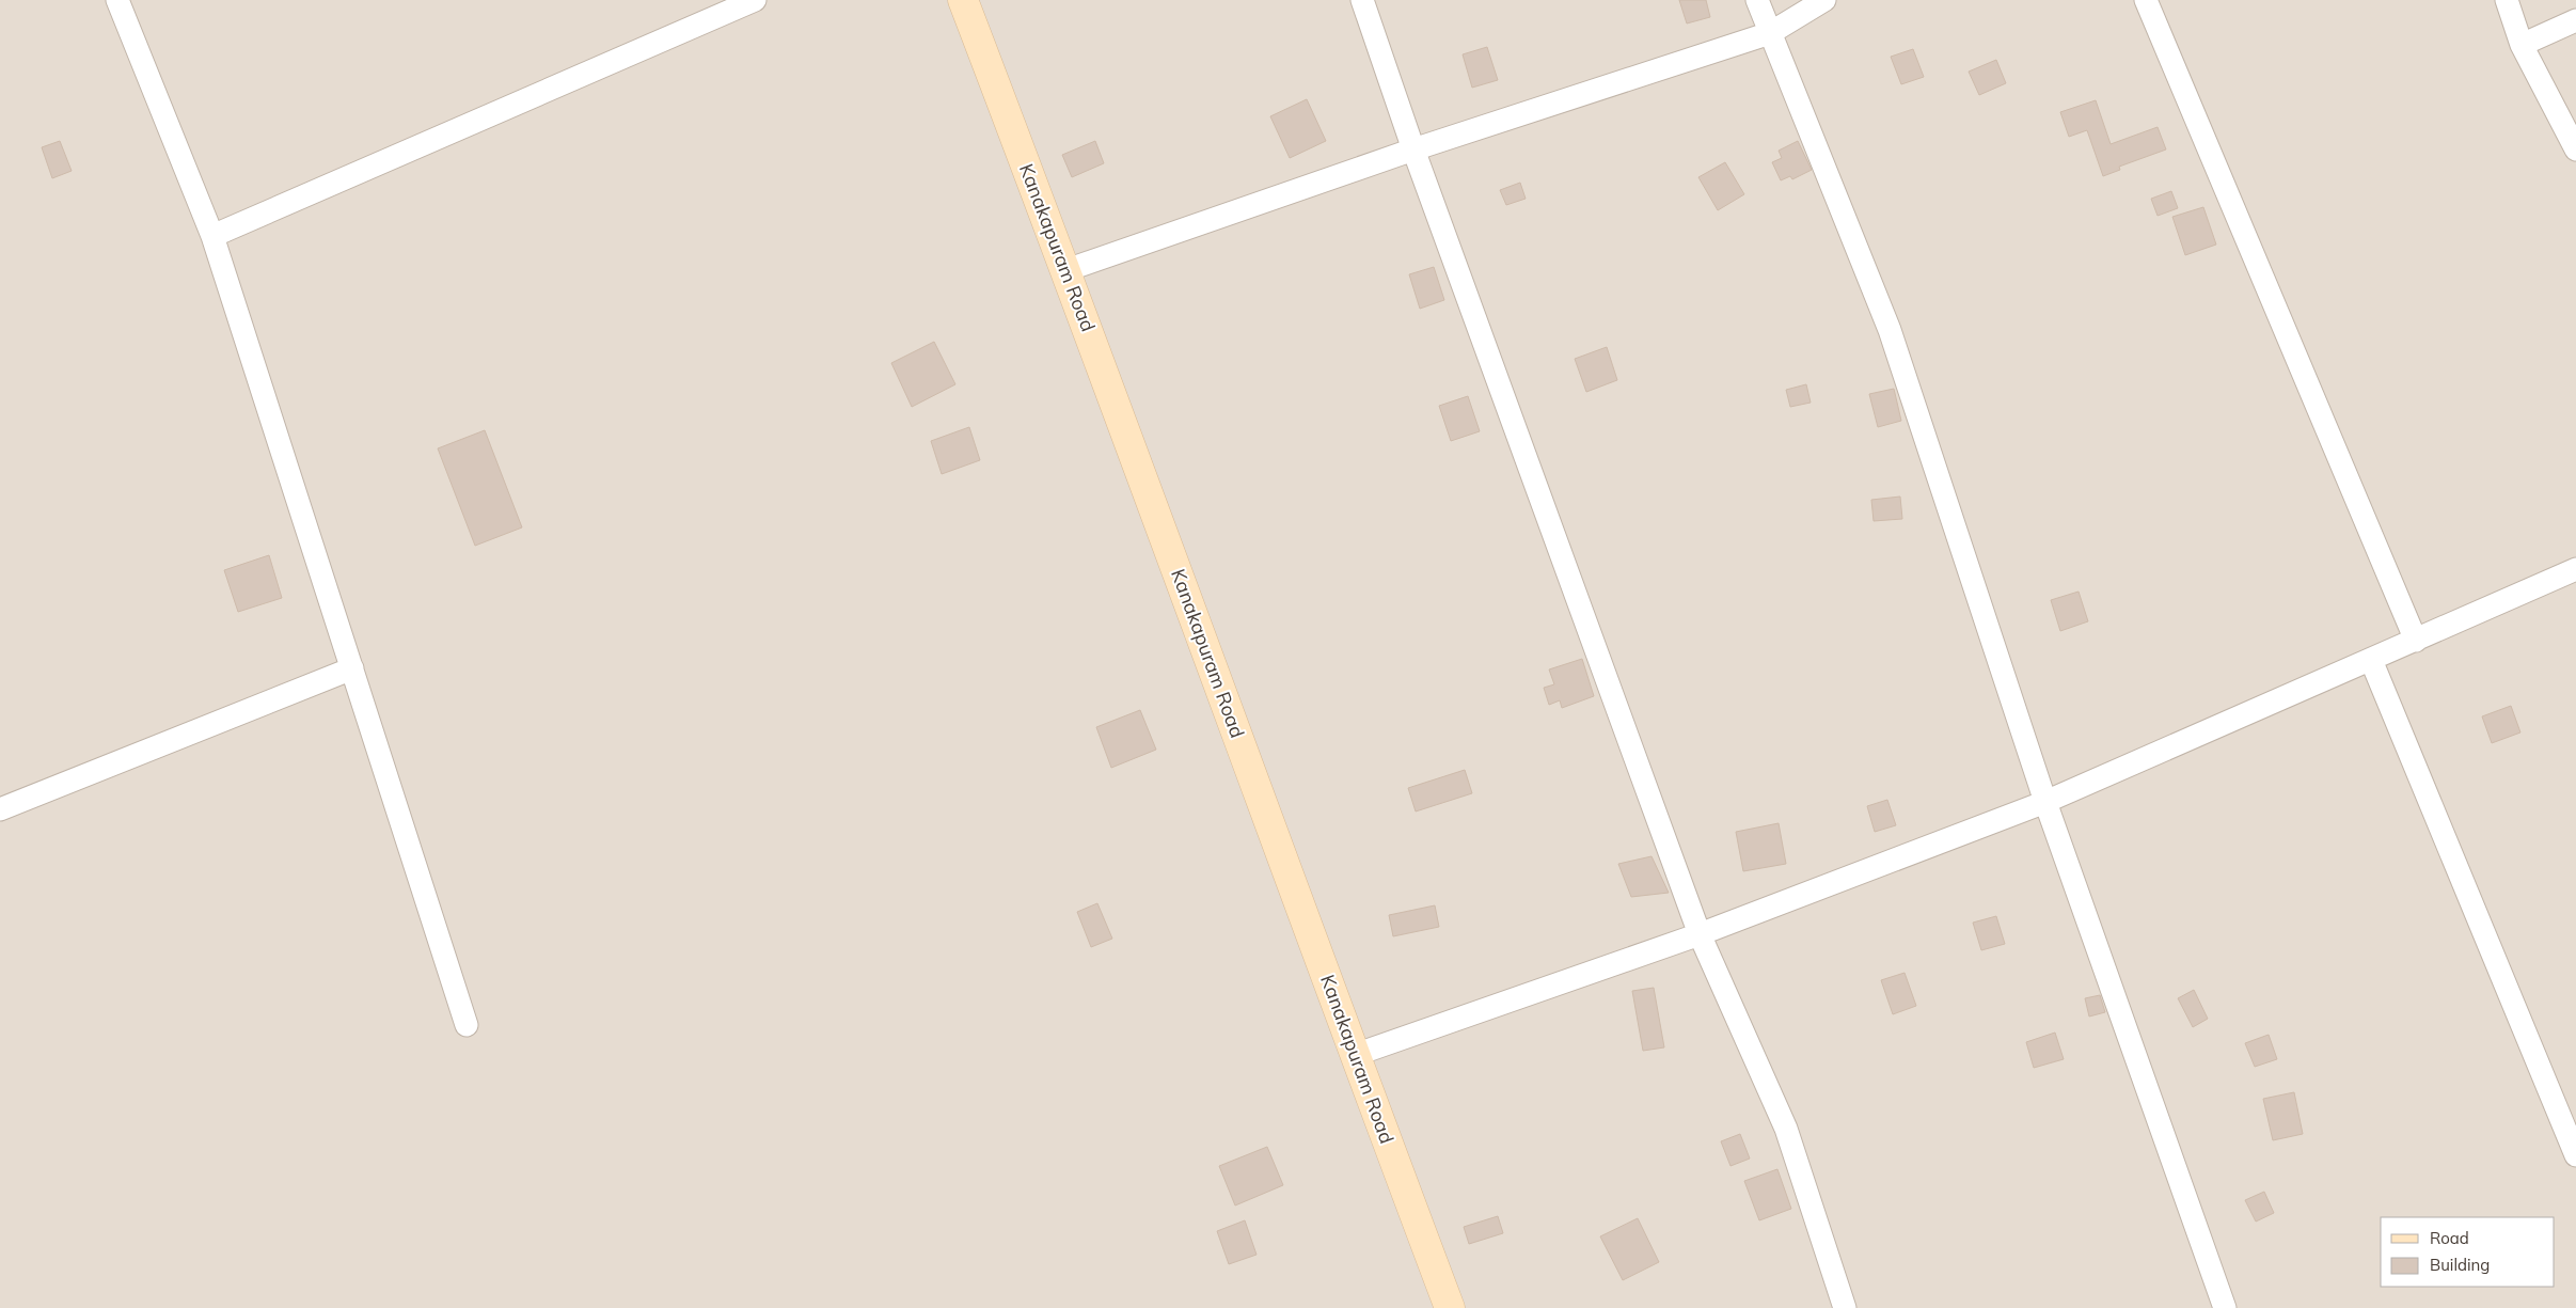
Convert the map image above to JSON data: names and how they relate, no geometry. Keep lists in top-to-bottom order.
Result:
{
  "streets": {
    "street": ["Kanakapuram Road"]
  },
  "legend": ["Road", "Building"]
}
